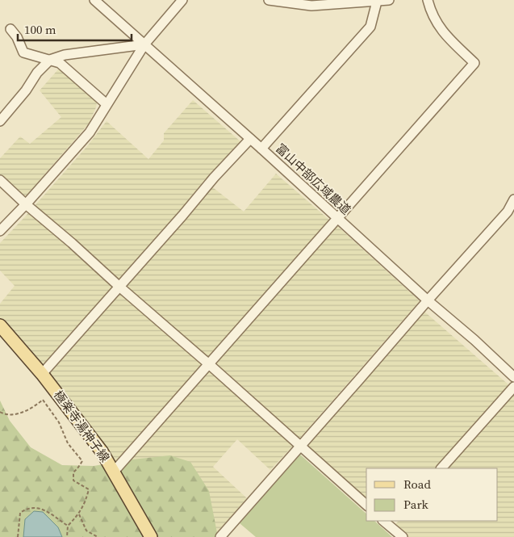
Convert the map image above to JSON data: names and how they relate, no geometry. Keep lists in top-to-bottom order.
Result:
{
  "streets": {
    "main road": ["極楽寺湯神子線"],
    "street": ["富山中部広域農道"]
  },
  "legend": ["Road", "Park"],
  "scale_bar": "100 m"
}
